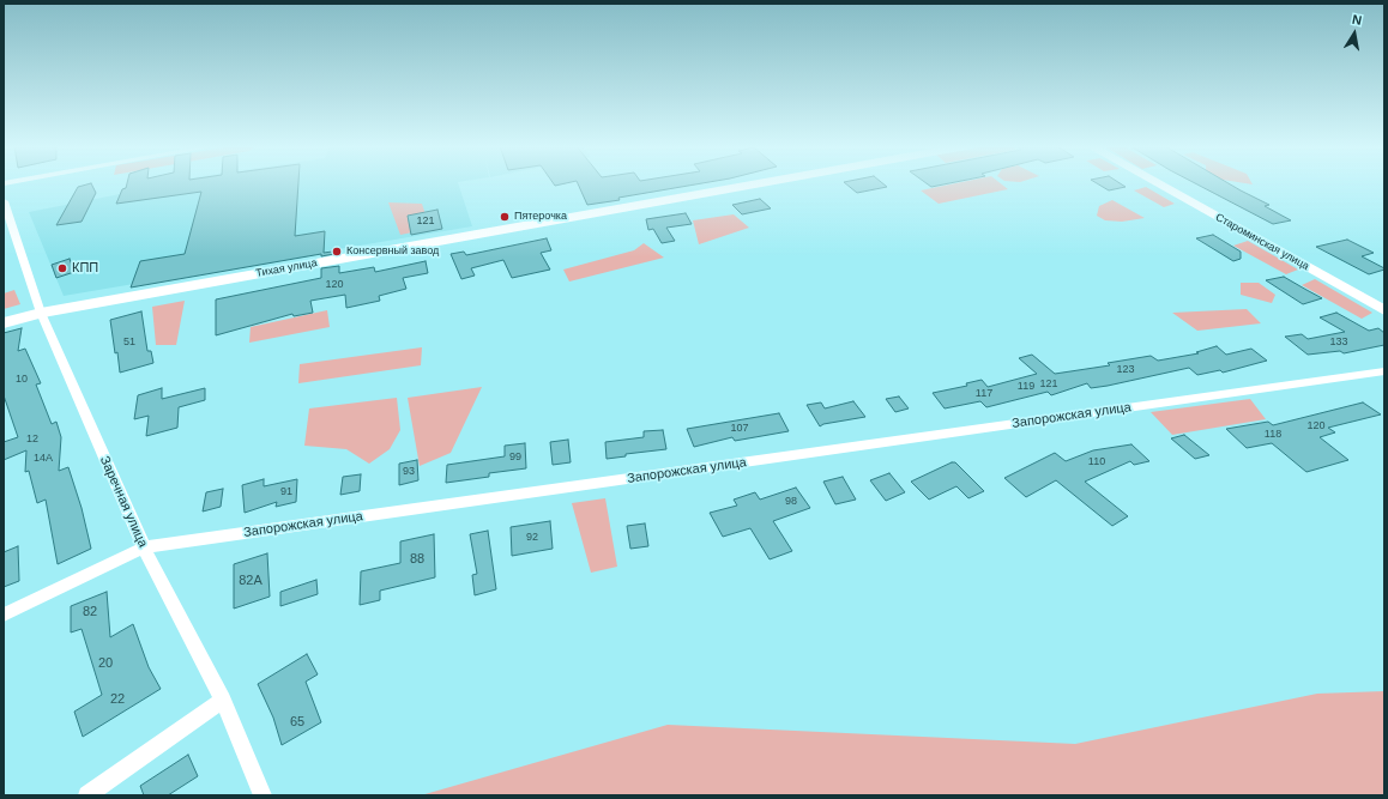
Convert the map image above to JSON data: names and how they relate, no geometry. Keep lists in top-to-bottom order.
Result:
{
  "streets": {
    "main road": ["Тихая улица"],
    "street": ["Староминская улица", "Запорожская улица", "Заречная улица"]
  },
  "crossings": [
    ["Тихая улица", "Заречная улица"],
    ["Запорожская улица", "Заречная улица"]
  ],
  "places": ["Пятерочка", "Консервный завод", "КПП"],
  "house_numbers": [
    "121",
    "120",
    "51",
    "133",
    "123",
    "10",
    "121",
    "119",
    "117",
    "120",
    "107",
    "118",
    "12",
    "99",
    "14А",
    "110",
    "93",
    "91",
    "98",
    "92",
    "88",
    "82А",
    "82",
    "20",
    "22",
    "65"
  ],
  "north": "top"
}
